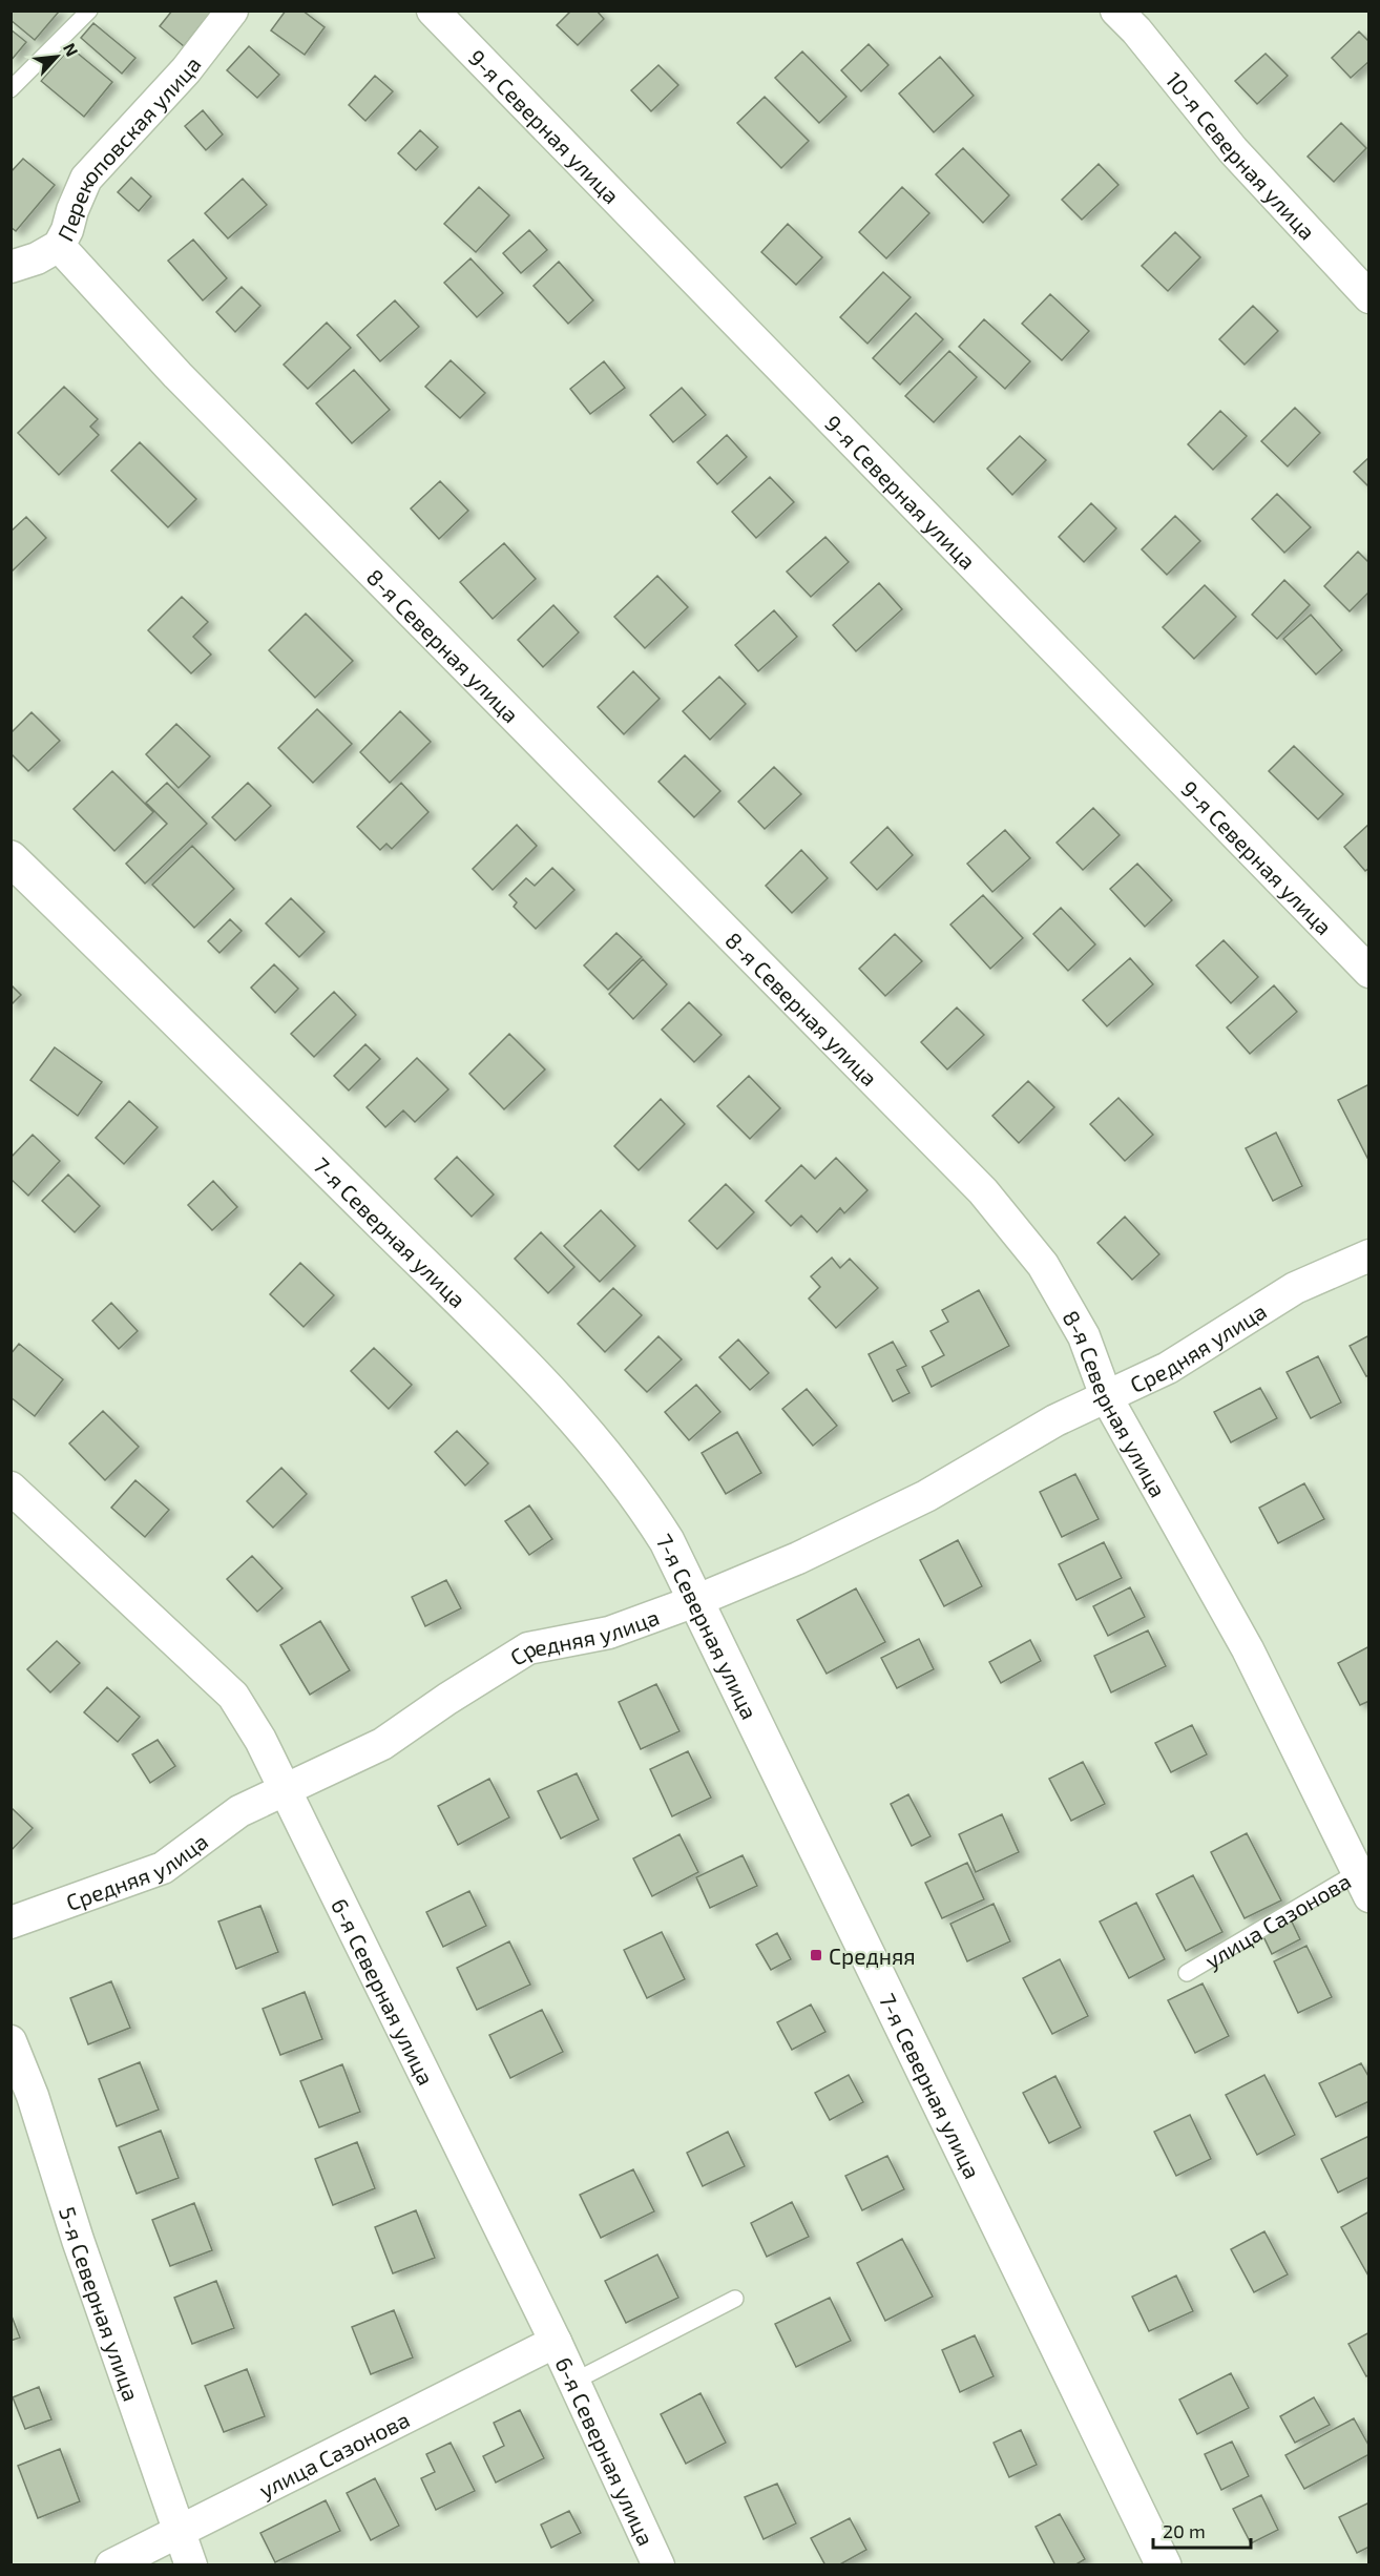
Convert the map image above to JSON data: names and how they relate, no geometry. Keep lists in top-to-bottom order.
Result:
{
  "streets": {
    "main road": ["7-я Северная улица"],
    "street": [
      "9-я Северная улица",
      "Перекоповская улица",
      "10-я Северная улица",
      "8-я Северная улица",
      "Средняя улица",
      "улица Сазонова",
      "6-я Северная улица",
      "5-я Северная улица"
    ]
  },
  "crossings": [
    ["Перекоповская улица", "8-я Северная улица"],
    ["8-я Северная улица", "Средняя улица"],
    ["8-я Северная улица", "улица Сазонова"],
    ["7-я Северная улица", "Средняя улица"],
    ["Средняя улица", "6-я Северная улица"],
    ["улица Сазонова", "6-я Северная улица"],
    ["улица Сазонова", "5-я Северная улица"]
  ],
  "places": {
    "transit": ["Средняя"]
  },
  "scale_bar": "20 m",
  "north": "top right"
}
